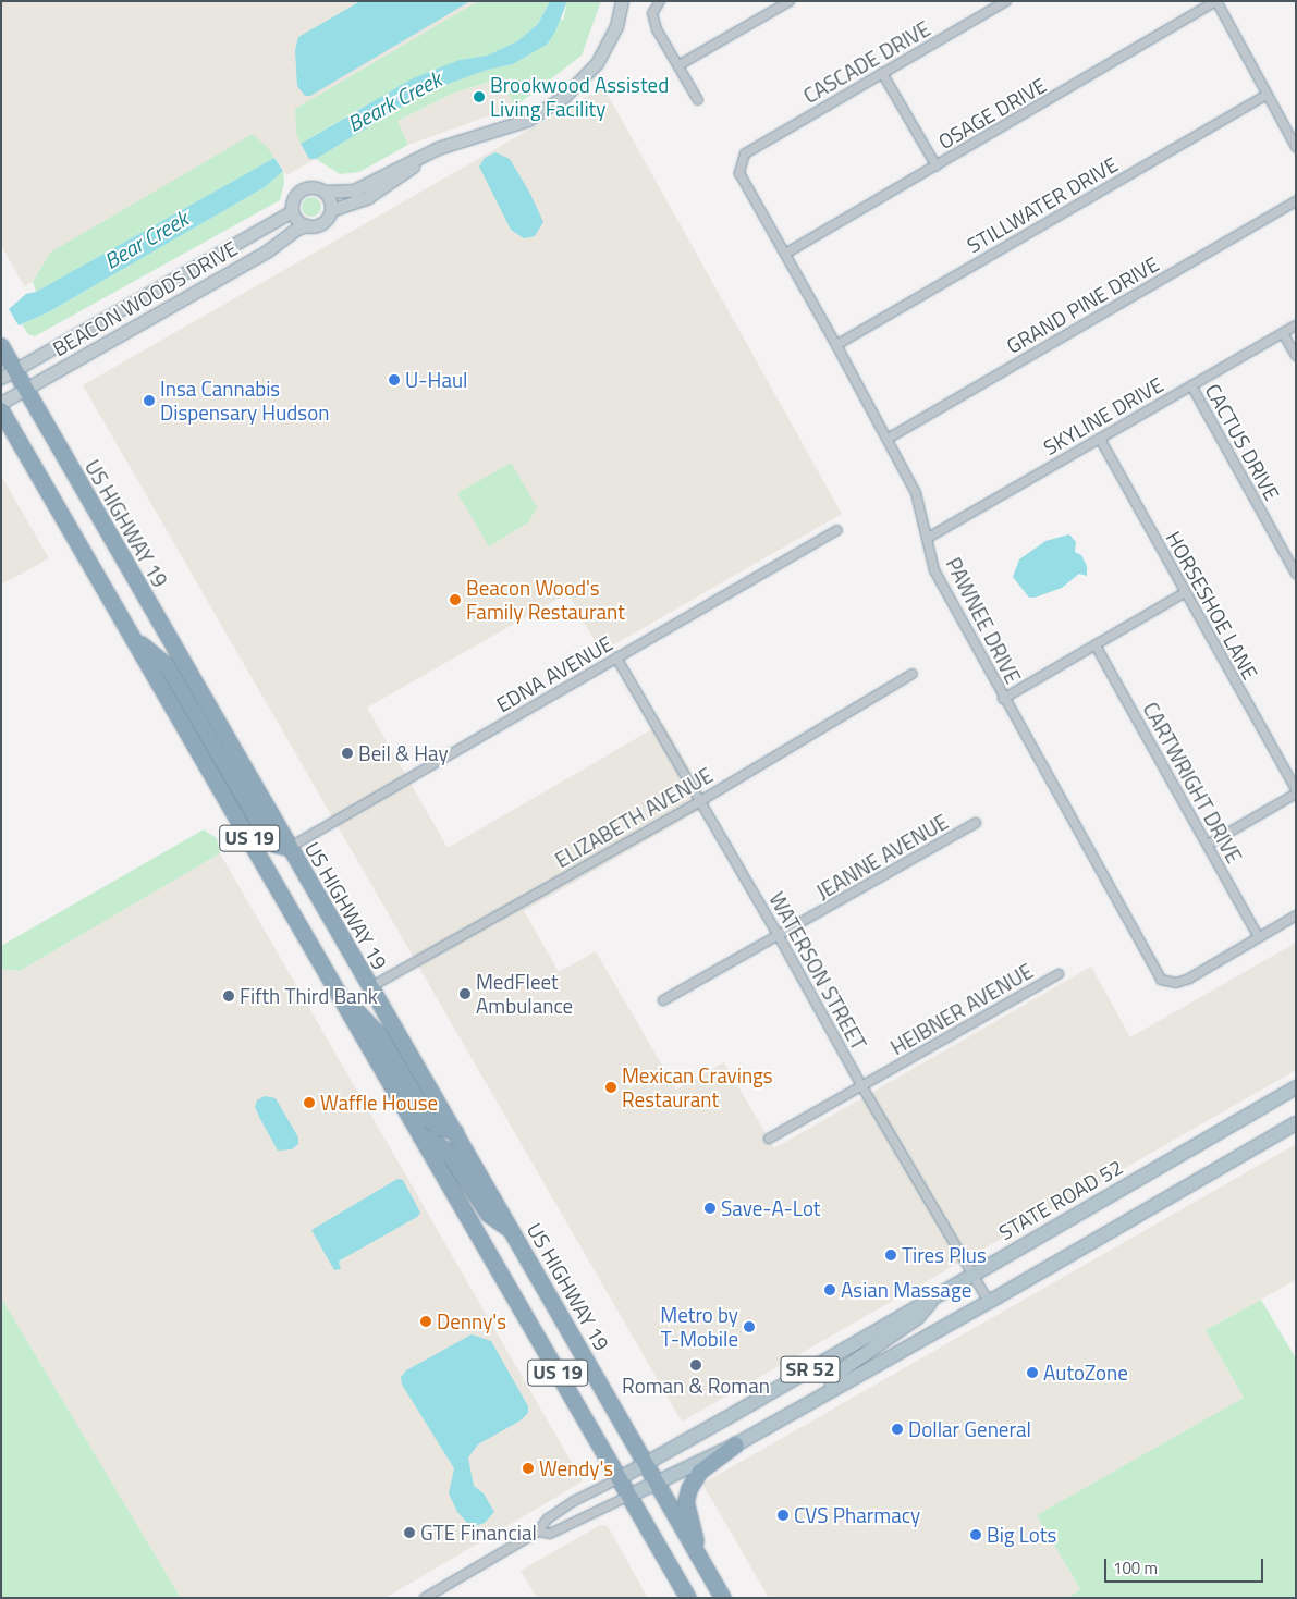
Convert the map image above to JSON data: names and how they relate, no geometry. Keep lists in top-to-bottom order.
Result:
{
  "streets": {
    "highway": ["US HIGHWAY 19", "US 19"],
    "main road": ["STATE ROAD 52", "SR 52"],
    "street": [
      "CASCADE DRIVE",
      "OSAGE DRIVE",
      "STILLWATER DRIVE",
      "BEACON WOODS DRIVE",
      "GRAND PINE DRIVE",
      "SKYLINE DRIVE",
      "CACTUS DRIVE",
      "HORSESHOE LANE",
      "PAWNEE DRIVE",
      "EDNA AVENUE",
      "CARTWRIGHT DRIVE",
      "ELIZABETH AVENUE",
      "JEANNE AVENUE",
      "WATERSON STREET",
      "HEIBNER AVENUE"
    ]
  },
  "crossings": [
    ["CASCADE DRIVE", "PAWNEE DRIVE"],
    ["OSAGE DRIVE", "PAWNEE DRIVE"],
    ["STILLWATER DRIVE", "PAWNEE DRIVE"],
    ["BEACON WOODS DRIVE", "US HIGHWAY 19"],
    ["GRAND PINE DRIVE", "PAWNEE DRIVE"],
    ["SKYLINE DRIVE", "CACTUS DRIVE"],
    ["SKYLINE DRIVE", "HORSESHOE LANE"],
    ["SKYLINE DRIVE", "PAWNEE DRIVE"],
    ["US HIGHWAY 19", "EDNA AVENUE"],
    ["US HIGHWAY 19", "ELIZABETH AVENUE"],
    ["US HIGHWAY 19", "STATE ROAD 52"],
    ["US HIGHWAY 19", "SR 52"],
    ["PAWNEE DRIVE", "CARTWRIGHT DRIVE"],
    ["EDNA AVENUE", "WATERSON STREET"],
    ["ELIZABETH AVENUE", "WATERSON STREET"],
    ["US 19", "STATE ROAD 52"],
    ["US 19", "SR 52"],
    ["JEANNE AVENUE", "WATERSON STREET"],
    ["WATERSON STREET", "HEIBNER AVENUE"],
    ["WATERSON STREET", "STATE ROAD 52"],
    ["WATERSON STREET", "SR 52"]
  ],
  "water": ["Beark Creek", "Bear Creek"],
  "places": [
    "Brookwood Assisted Living Facility",
    "U-Haul",
    "Insa Cannabis Dispensary Hudson",
    "Beacon Wood's Family Restaurant",
    "Beil & Hay",
    "MedFleet Ambulance",
    "Fifth Third Bank",
    "Mexican Cravings Restaurant",
    "Waffle House",
    "Save-A-Lot",
    "Tires Plus",
    "Asian Massage",
    "Denny's",
    "Metro by T-Mobile",
    "Roman & Roman",
    "AutoZone",
    "Dollar General",
    "Wendy's",
    "CVS Pharmacy",
    "GTE Financial",
    "Big Lots"
  ],
  "scale_bar": "100 m"
}
